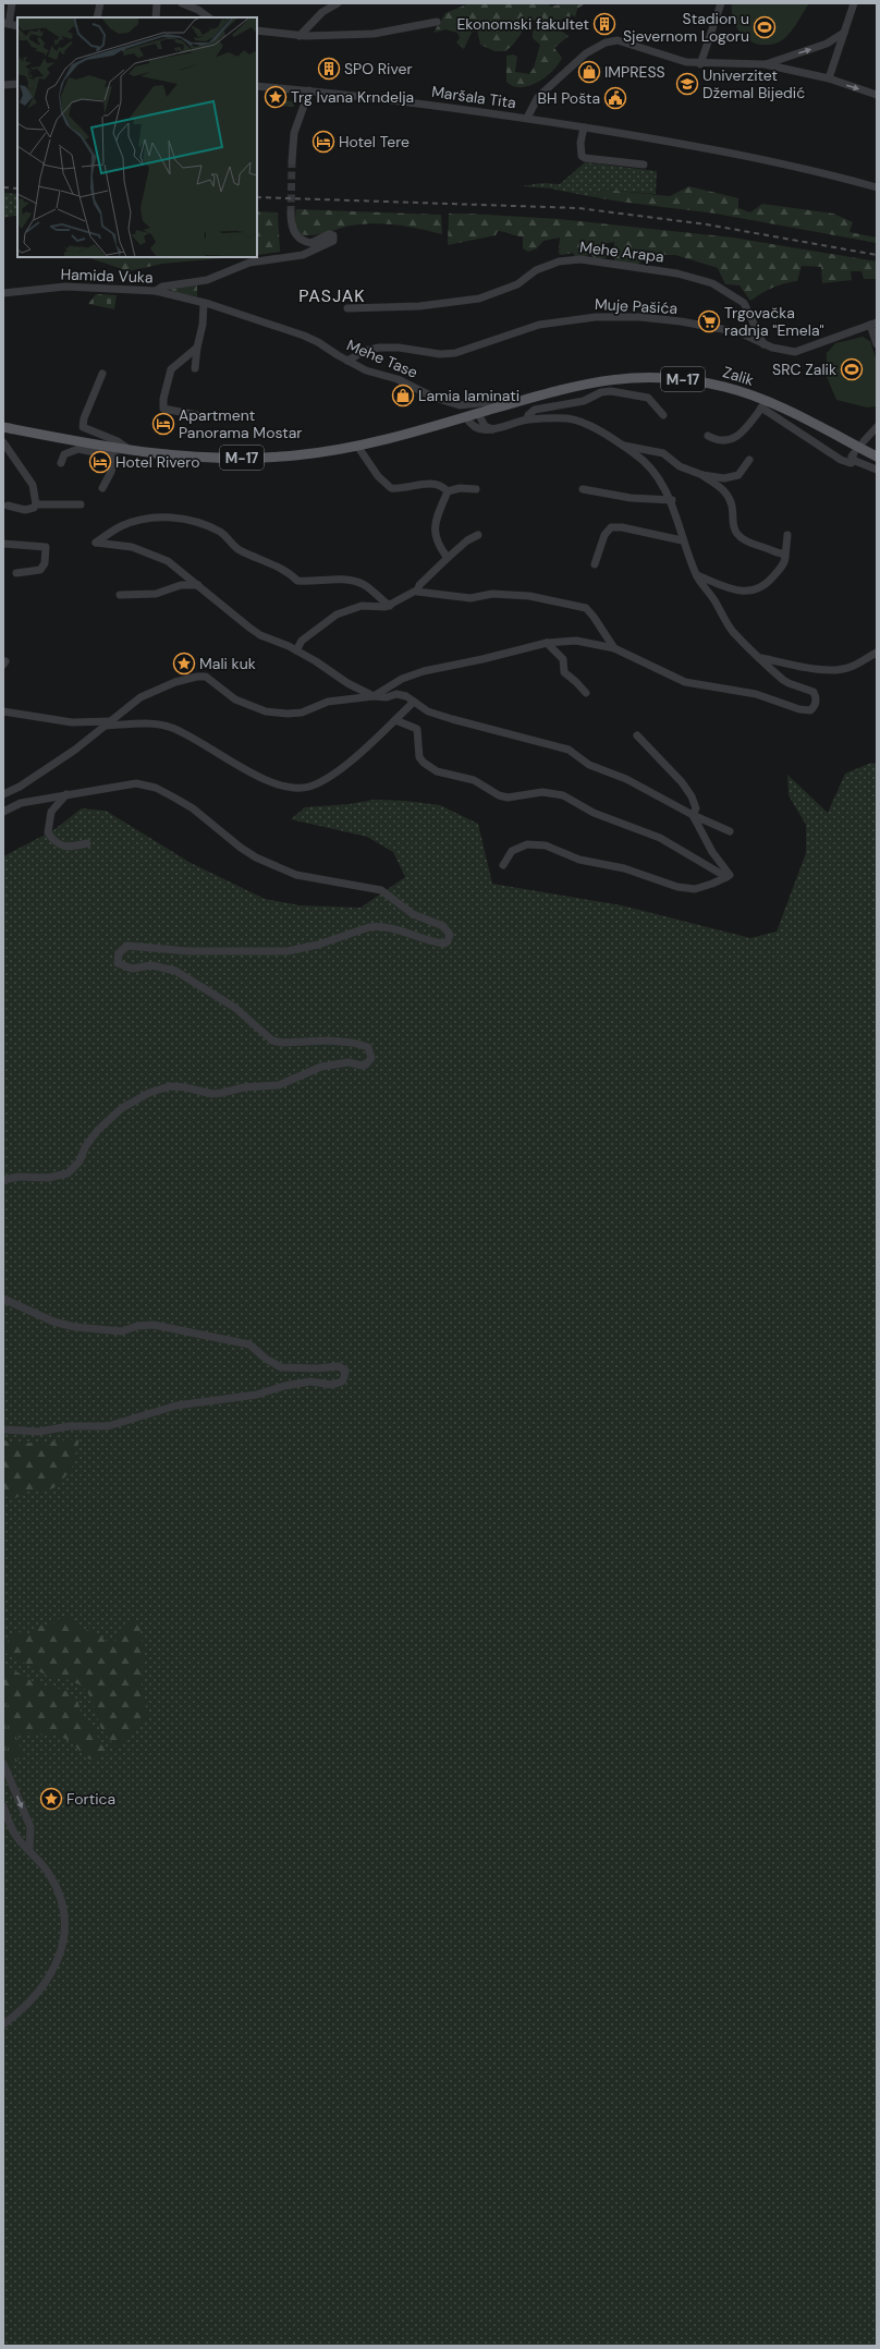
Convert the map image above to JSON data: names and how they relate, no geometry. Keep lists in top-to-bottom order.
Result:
{
  "streets": {
    "main road": ["Zalik", "M-17"],
    "street": [
      "Maršala Tita",
      "Mehe Arapa",
      "Hamida Vuka",
      "Muje Pašića",
      "Mehe Tase"
    ]
  },
  "crossings": [
    ["Mehe Arapa", "Muje Pašića"],
    ["Hamida Vuka", "Mehe Tase"],
    ["Muje Pašića", "Mehe Tase"],
    ["Mehe Tase", "Zalik"],
    ["Zalik", "M-17"]
  ],
  "districts": ["PASJAK"],
  "places": {
    "building": ["Ekonomski fakultet", "SPO River"],
    "sports": ["Stadion u Sjevernom Logoru", "SRC Zalik"],
    "shop": ["IMPRESS", "Lamia laminati"],
    "school or university": ["Univerzitet Džemal Bijedić"],
    "place": ["Trg Ivana Krndelja", "Mali kuk", "Fortica"],
    "public building": ["BH Pošta"],
    "hotel": ["Hotel Tere", "Apartment Panorama Mostar", "Hotel Rivero"],
    "supermarket": ["Trgovačka radnja \"Emela\""]
  }
}
